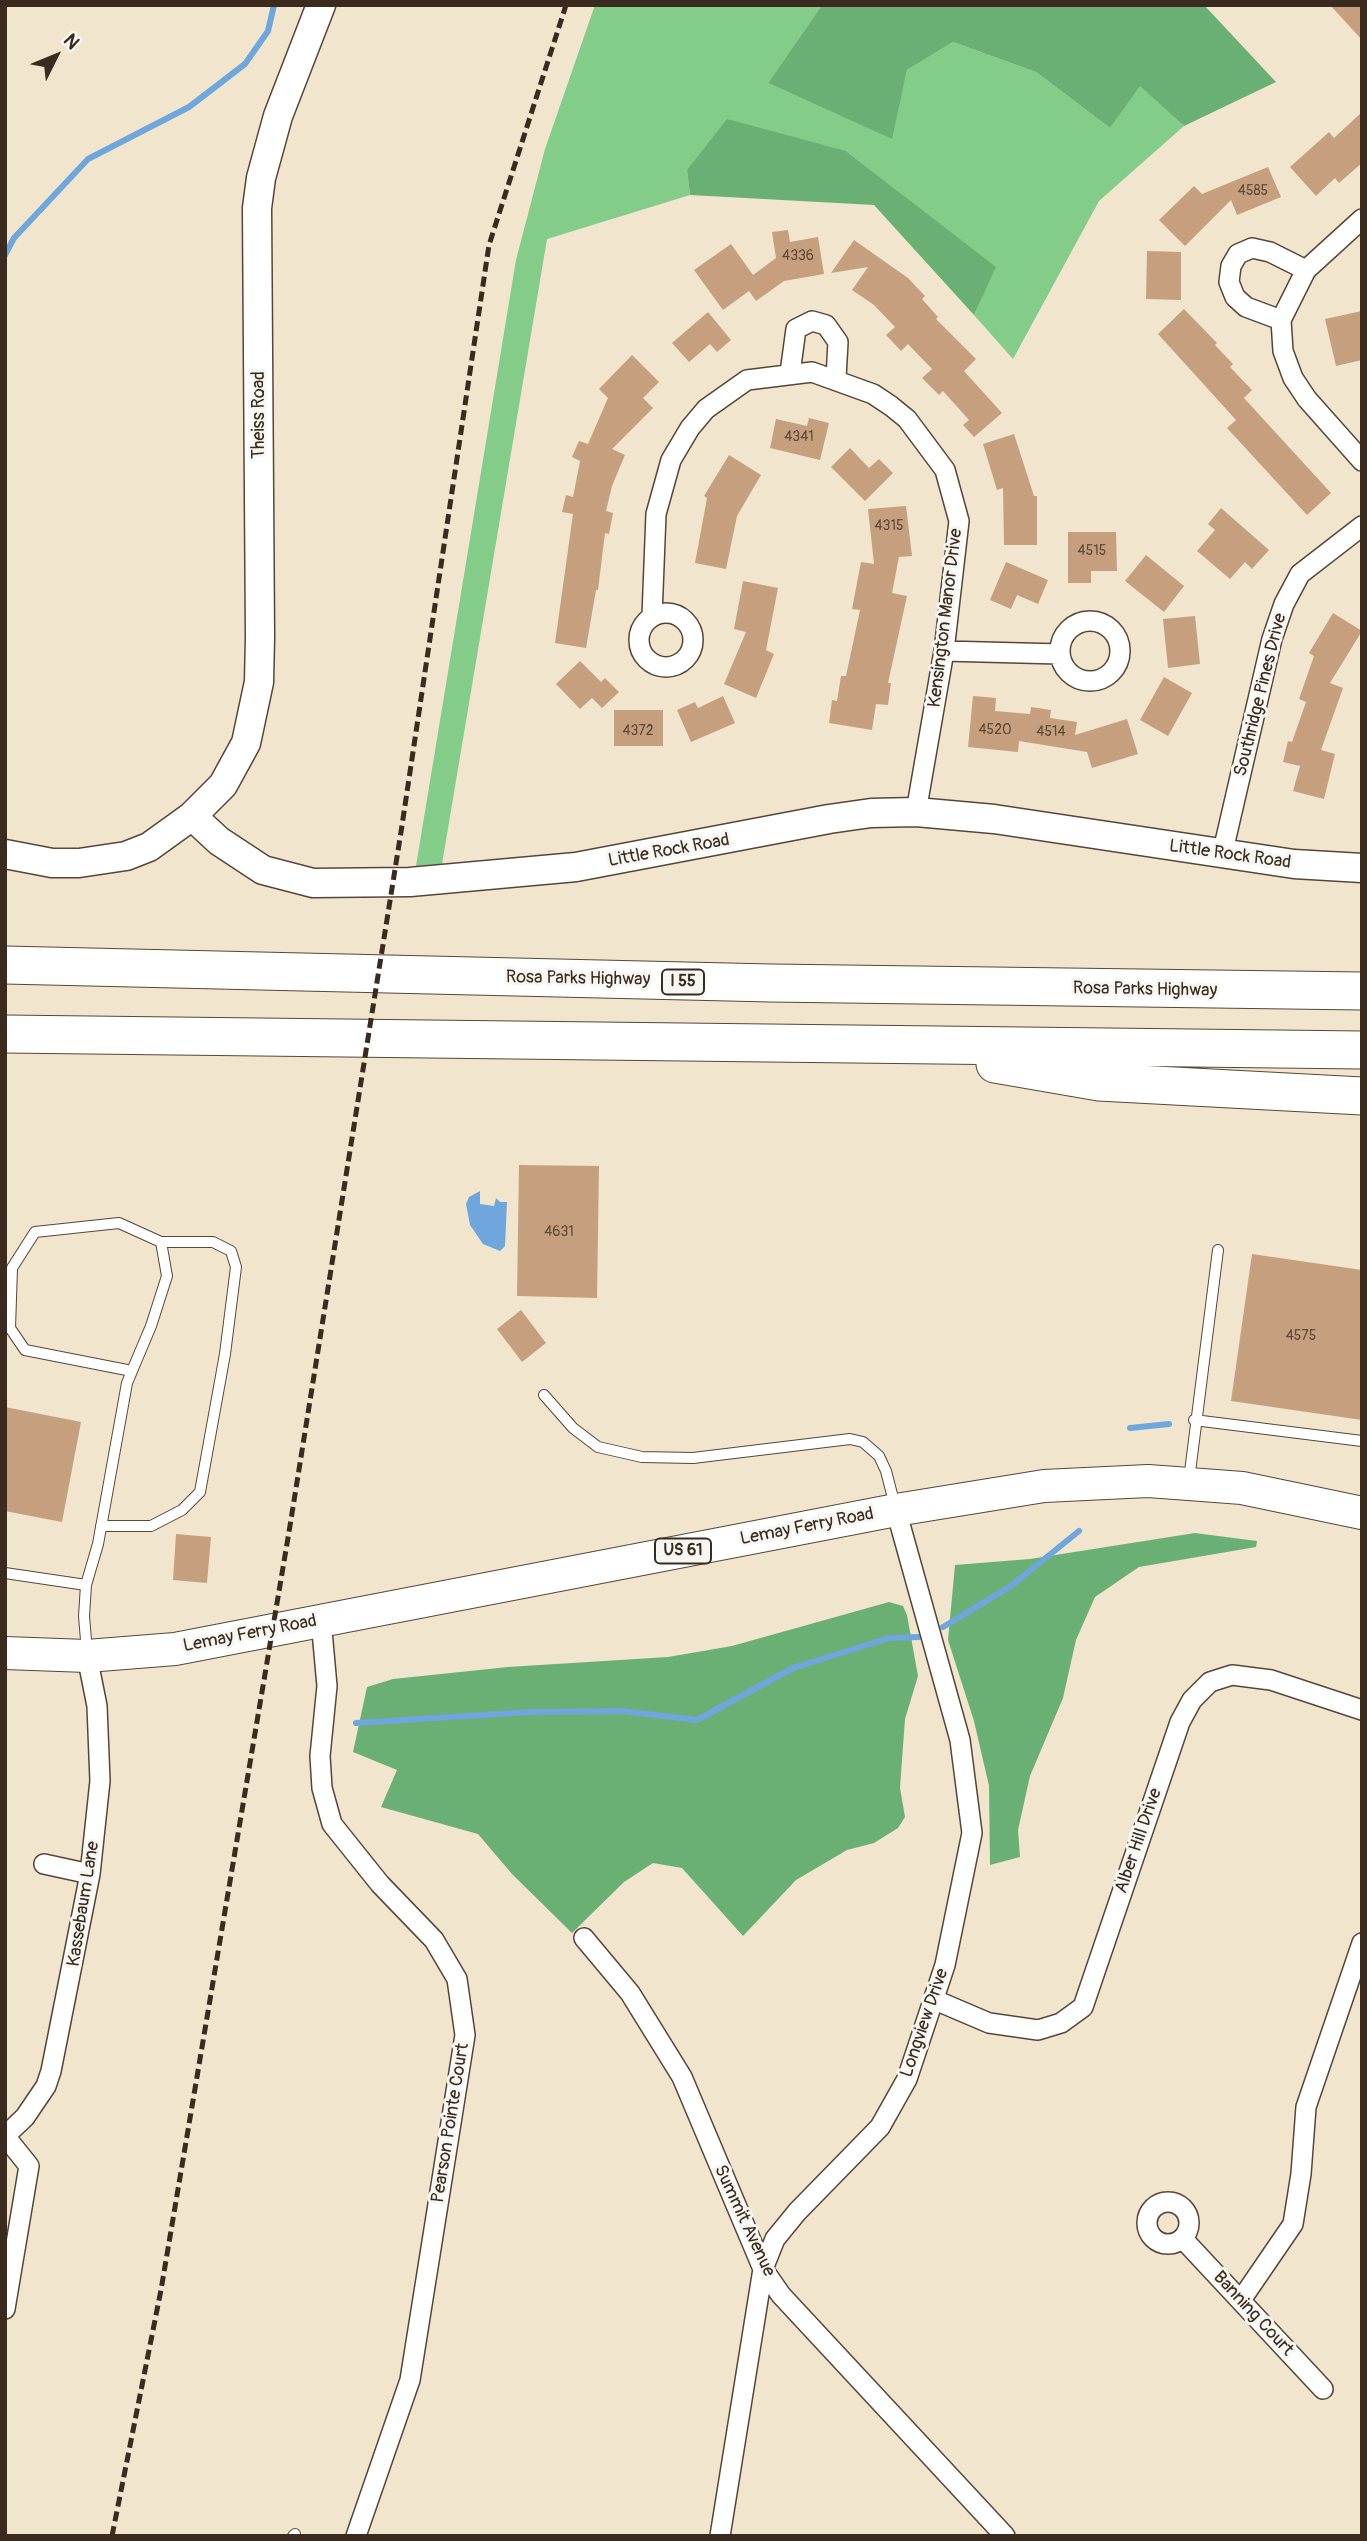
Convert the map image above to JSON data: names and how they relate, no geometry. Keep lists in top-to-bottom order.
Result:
{
  "streets": {
    "highway": ["Rosa Parks Highway", "I 55"],
    "main road": ["Lemay Ferry Road", "US 61"],
    "street": [
      "Theiss Road",
      "Kensington Manor Drive",
      "Southridge Pines Drive",
      "Little Rock Road",
      "Alber Hill Drive",
      "Kassebaum Lane",
      "Longview Drive",
      "Pearson Pointe Court",
      "Summit Avenue",
      "Banning Court"
    ]
  },
  "crossings": [
    ["Theiss Road", "Little Rock Road"],
    ["Kensington Manor Drive", "Little Rock Road"],
    ["Southridge Pines Drive", "Little Rock Road"],
    ["Lemay Ferry Road", "Kassebaum Lane"],
    ["Lemay Ferry Road", "Longview Drive"],
    ["Lemay Ferry Road", "Pearson Pointe Court"],
    ["Alber Hill Drive", "Longview Drive"],
    ["Longview Drive", "Summit Avenue"]
  ],
  "house_numbers": [
    "4585",
    "4336",
    "4341",
    "4315",
    "4515",
    "4520",
    "4372",
    "4514",
    "4631",
    "4575"
  ],
  "north": "top right"
}
